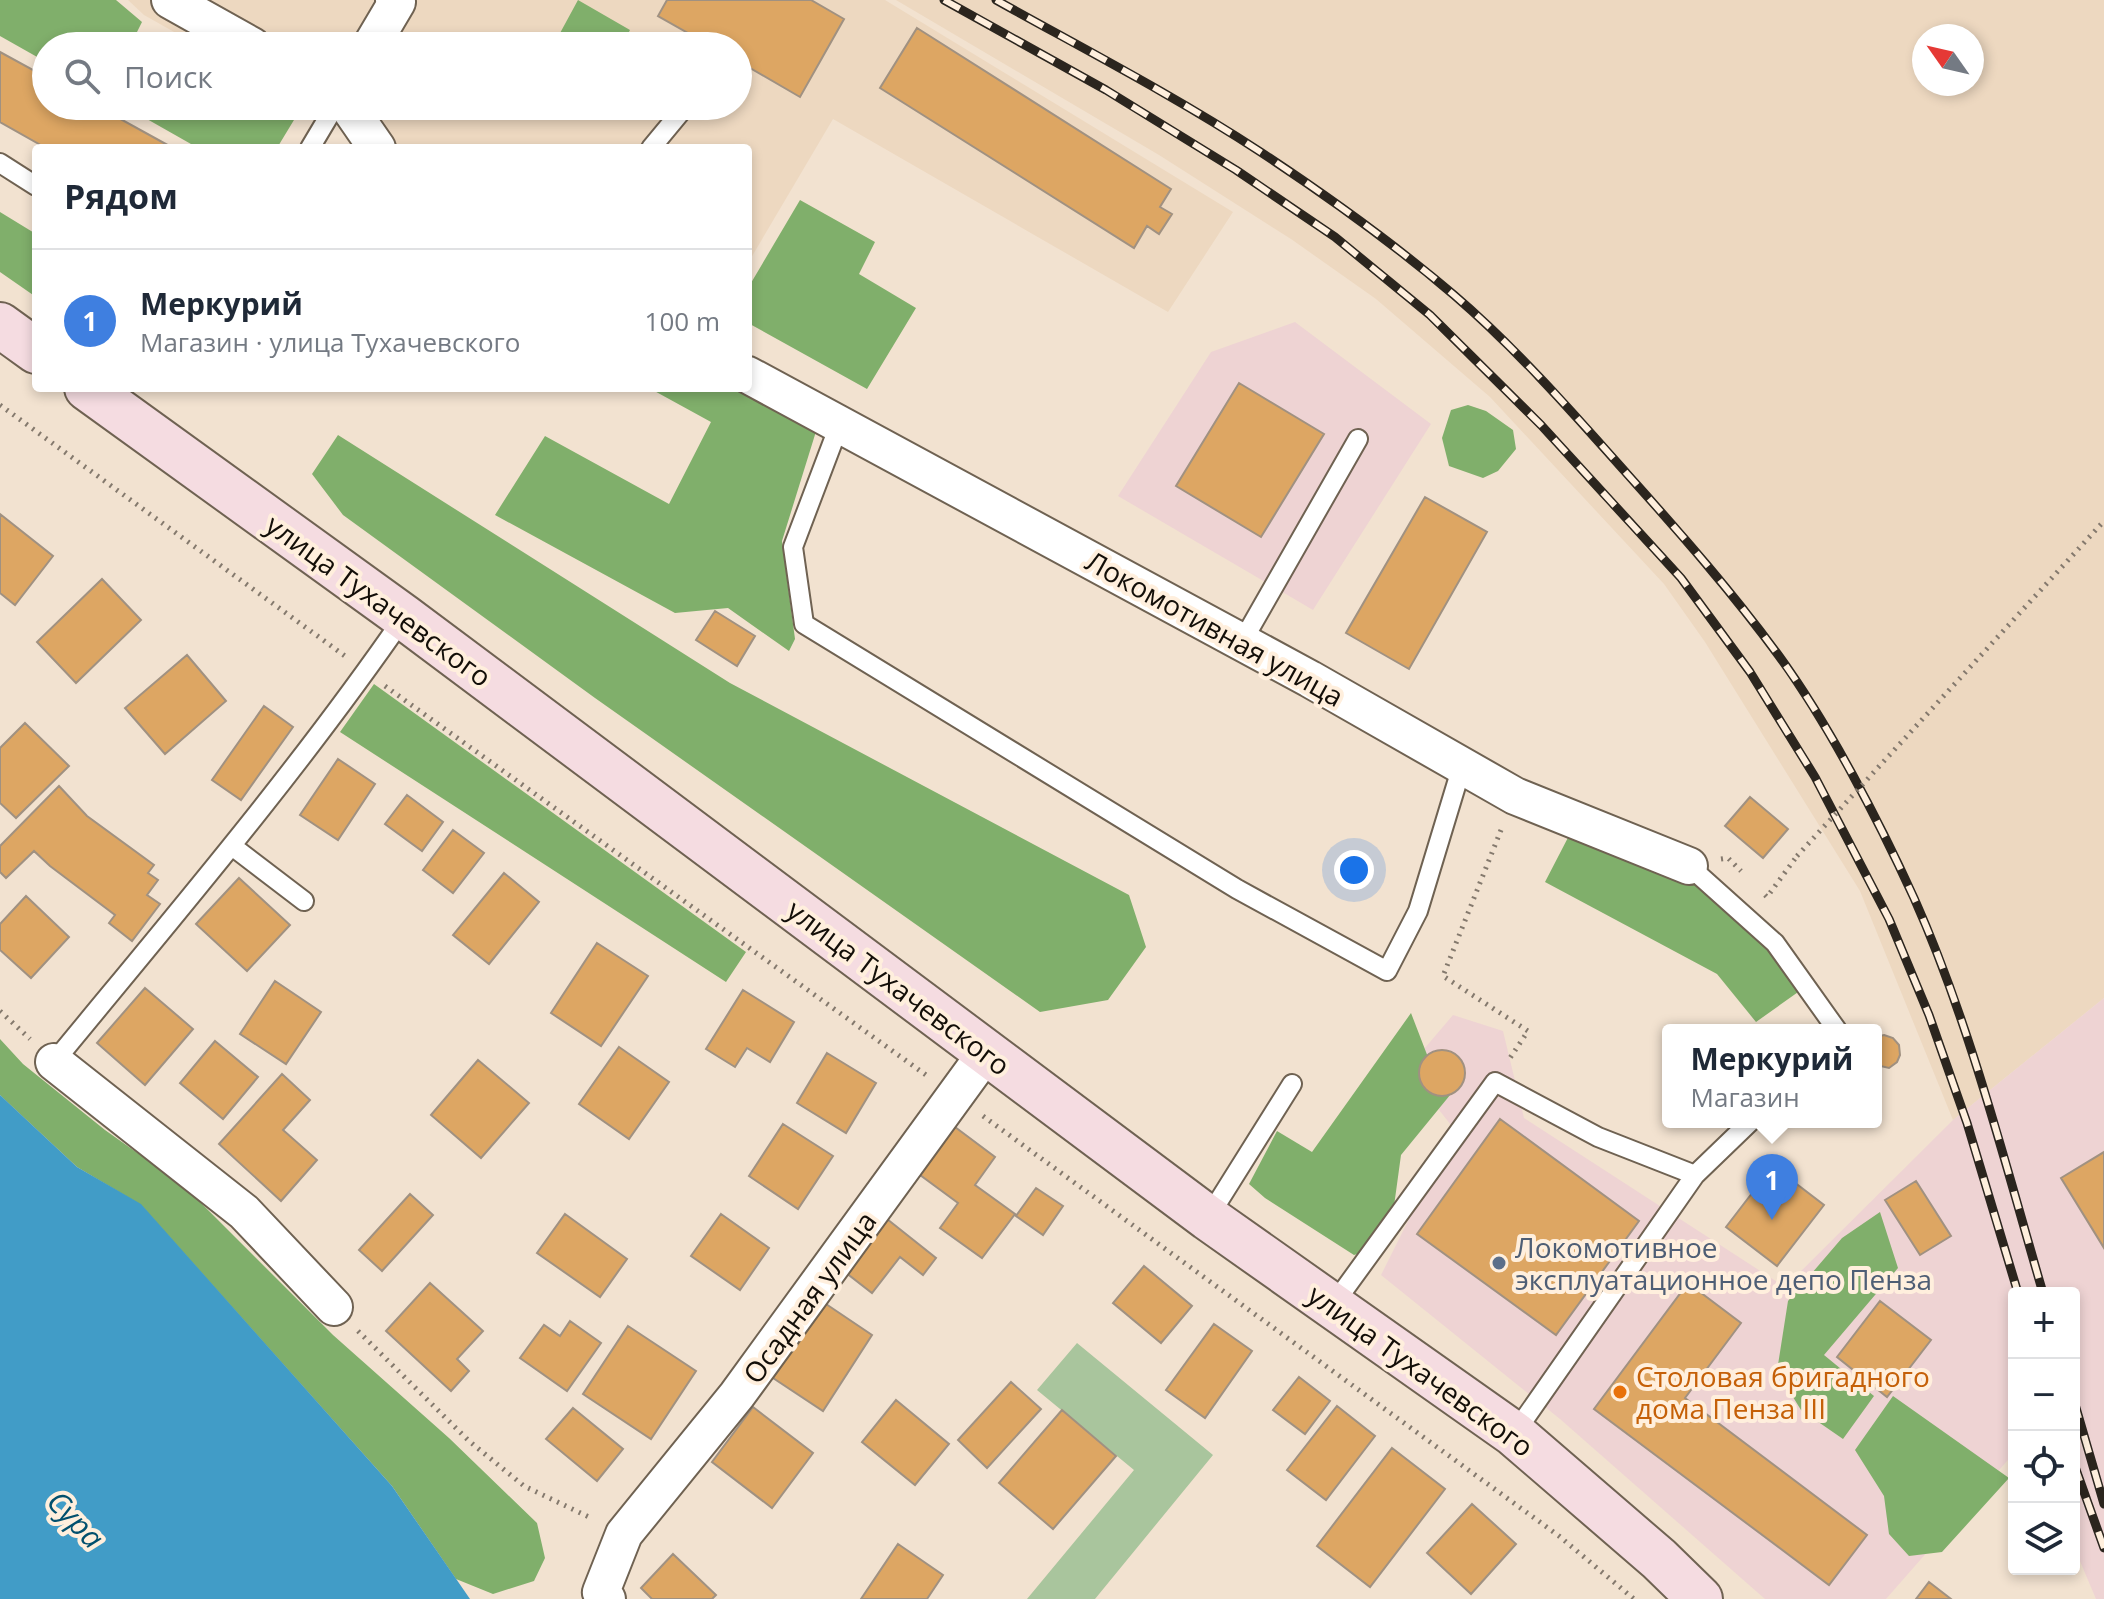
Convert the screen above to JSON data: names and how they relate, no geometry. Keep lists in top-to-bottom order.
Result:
{
  "streets": {
    "main road": ["улица Тухачевского"],
    "street": ["Локомотивная улица", "Осадная улица"]
  },
  "crossings": [
    ["улица Тухачевского", "Осадная улица"]
  ],
  "water": ["Сура"],
  "places": ["Локомотивное эксплуатационное депо Пенза", "Столовая бригадного дома Пенза III"],
  "north": "top left",
  "page": {
    "search": "Поиск",
    "heading": "Рядом",
    "list": [
      {
        "mark": "1",
        "name": "Меркурий",
        "note": "Магазин · улица Тухачевского",
        "value": "100 m"
      }
    ],
    "popup": ["Меркурий", "Магазин"],
    "pins": "1",
    "map_buttons": ["+", "−"]
  }
}
